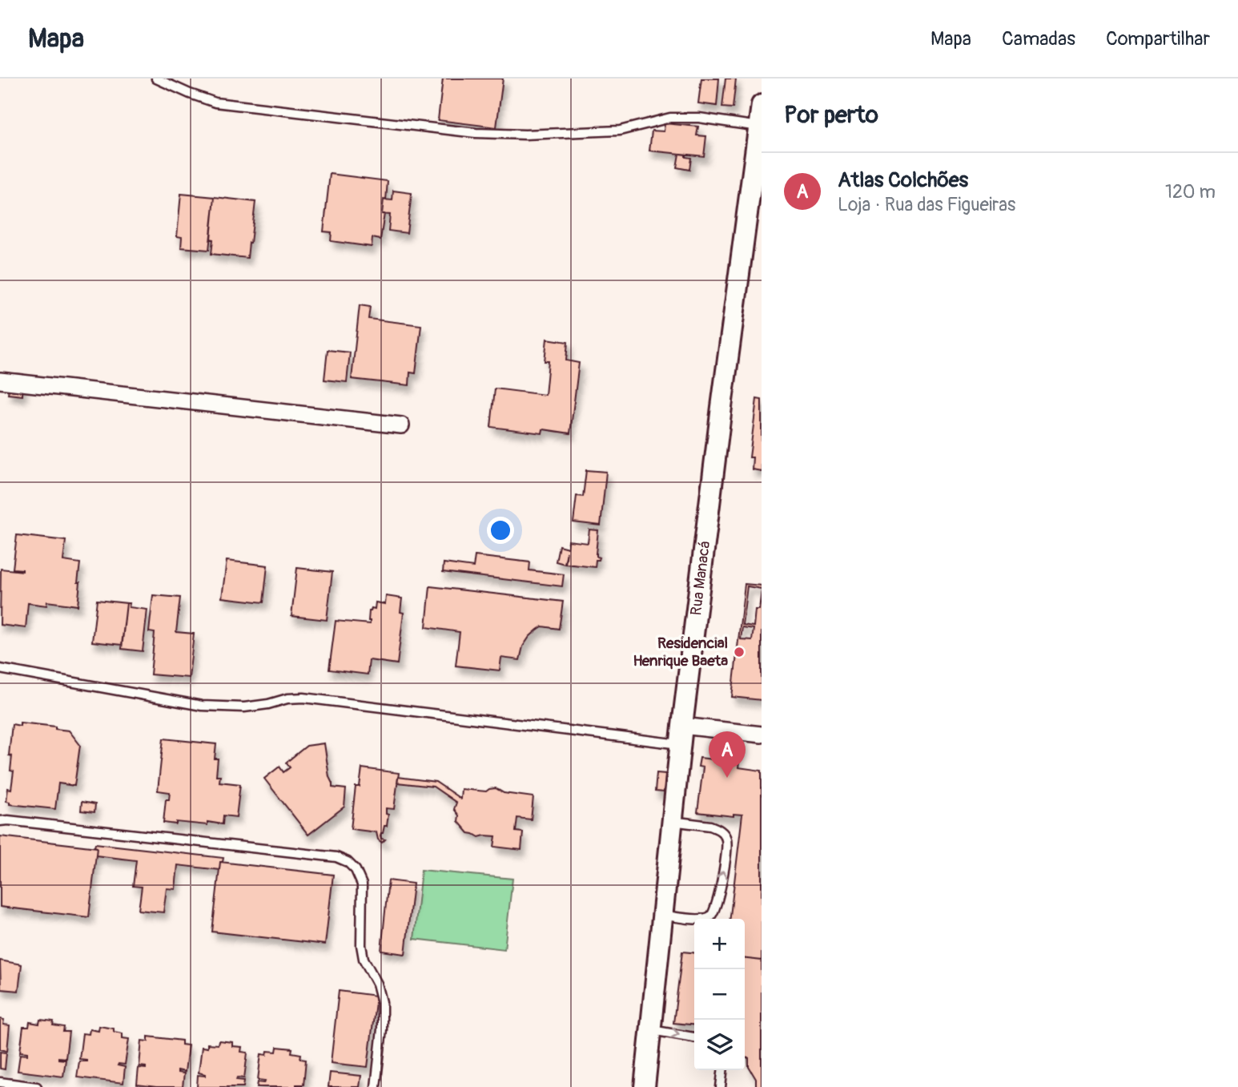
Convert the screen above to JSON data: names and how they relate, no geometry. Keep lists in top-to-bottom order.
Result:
{
  "streets": {
    "street": ["Rua Manacá"]
  },
  "places": ["Residencial Henrique Baeta"],
  "page": {
    "header": "Mapa",
    "nav": ["Mapa", "Camadas", "Compartilhar"],
    "heading": "Por perto",
    "list": [
      {
        "mark": "A",
        "name": "Atlas Colchões",
        "note": "Loja · Rua das Figueiras",
        "value": "120 m"
      }
    ],
    "pins": "A",
    "map_buttons": ["+", "−"]
  }
}
